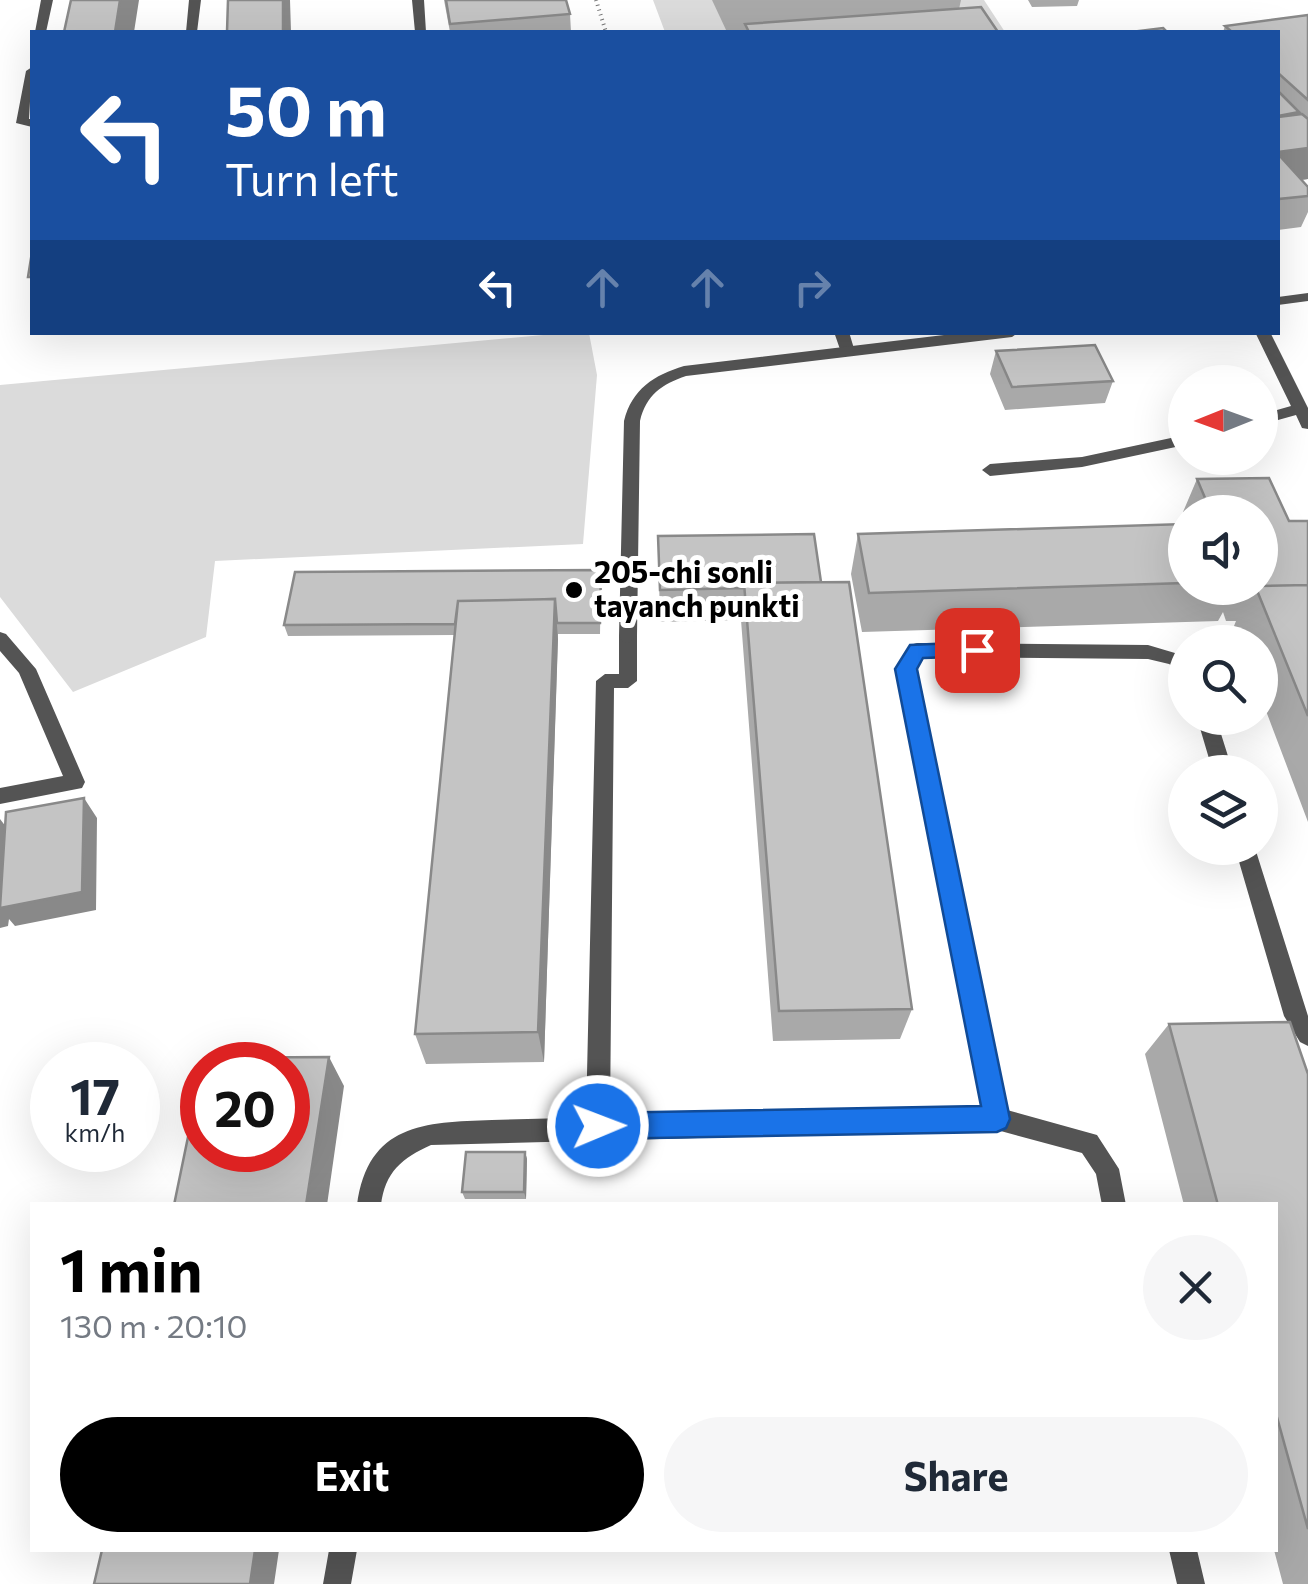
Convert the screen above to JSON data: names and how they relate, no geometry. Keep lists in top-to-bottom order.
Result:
{
  "places": ["205-chi sonli tayanch punkti"],
  "north": "left",
  "page": {
    "turn": ["50 m", "Turn left"],
    "speed": "17 km/h",
    "limit": "20",
    "heading": ["1 min", "130 m · 20:10"],
    "buttons": ["Exit", "Share"]
  }
}
